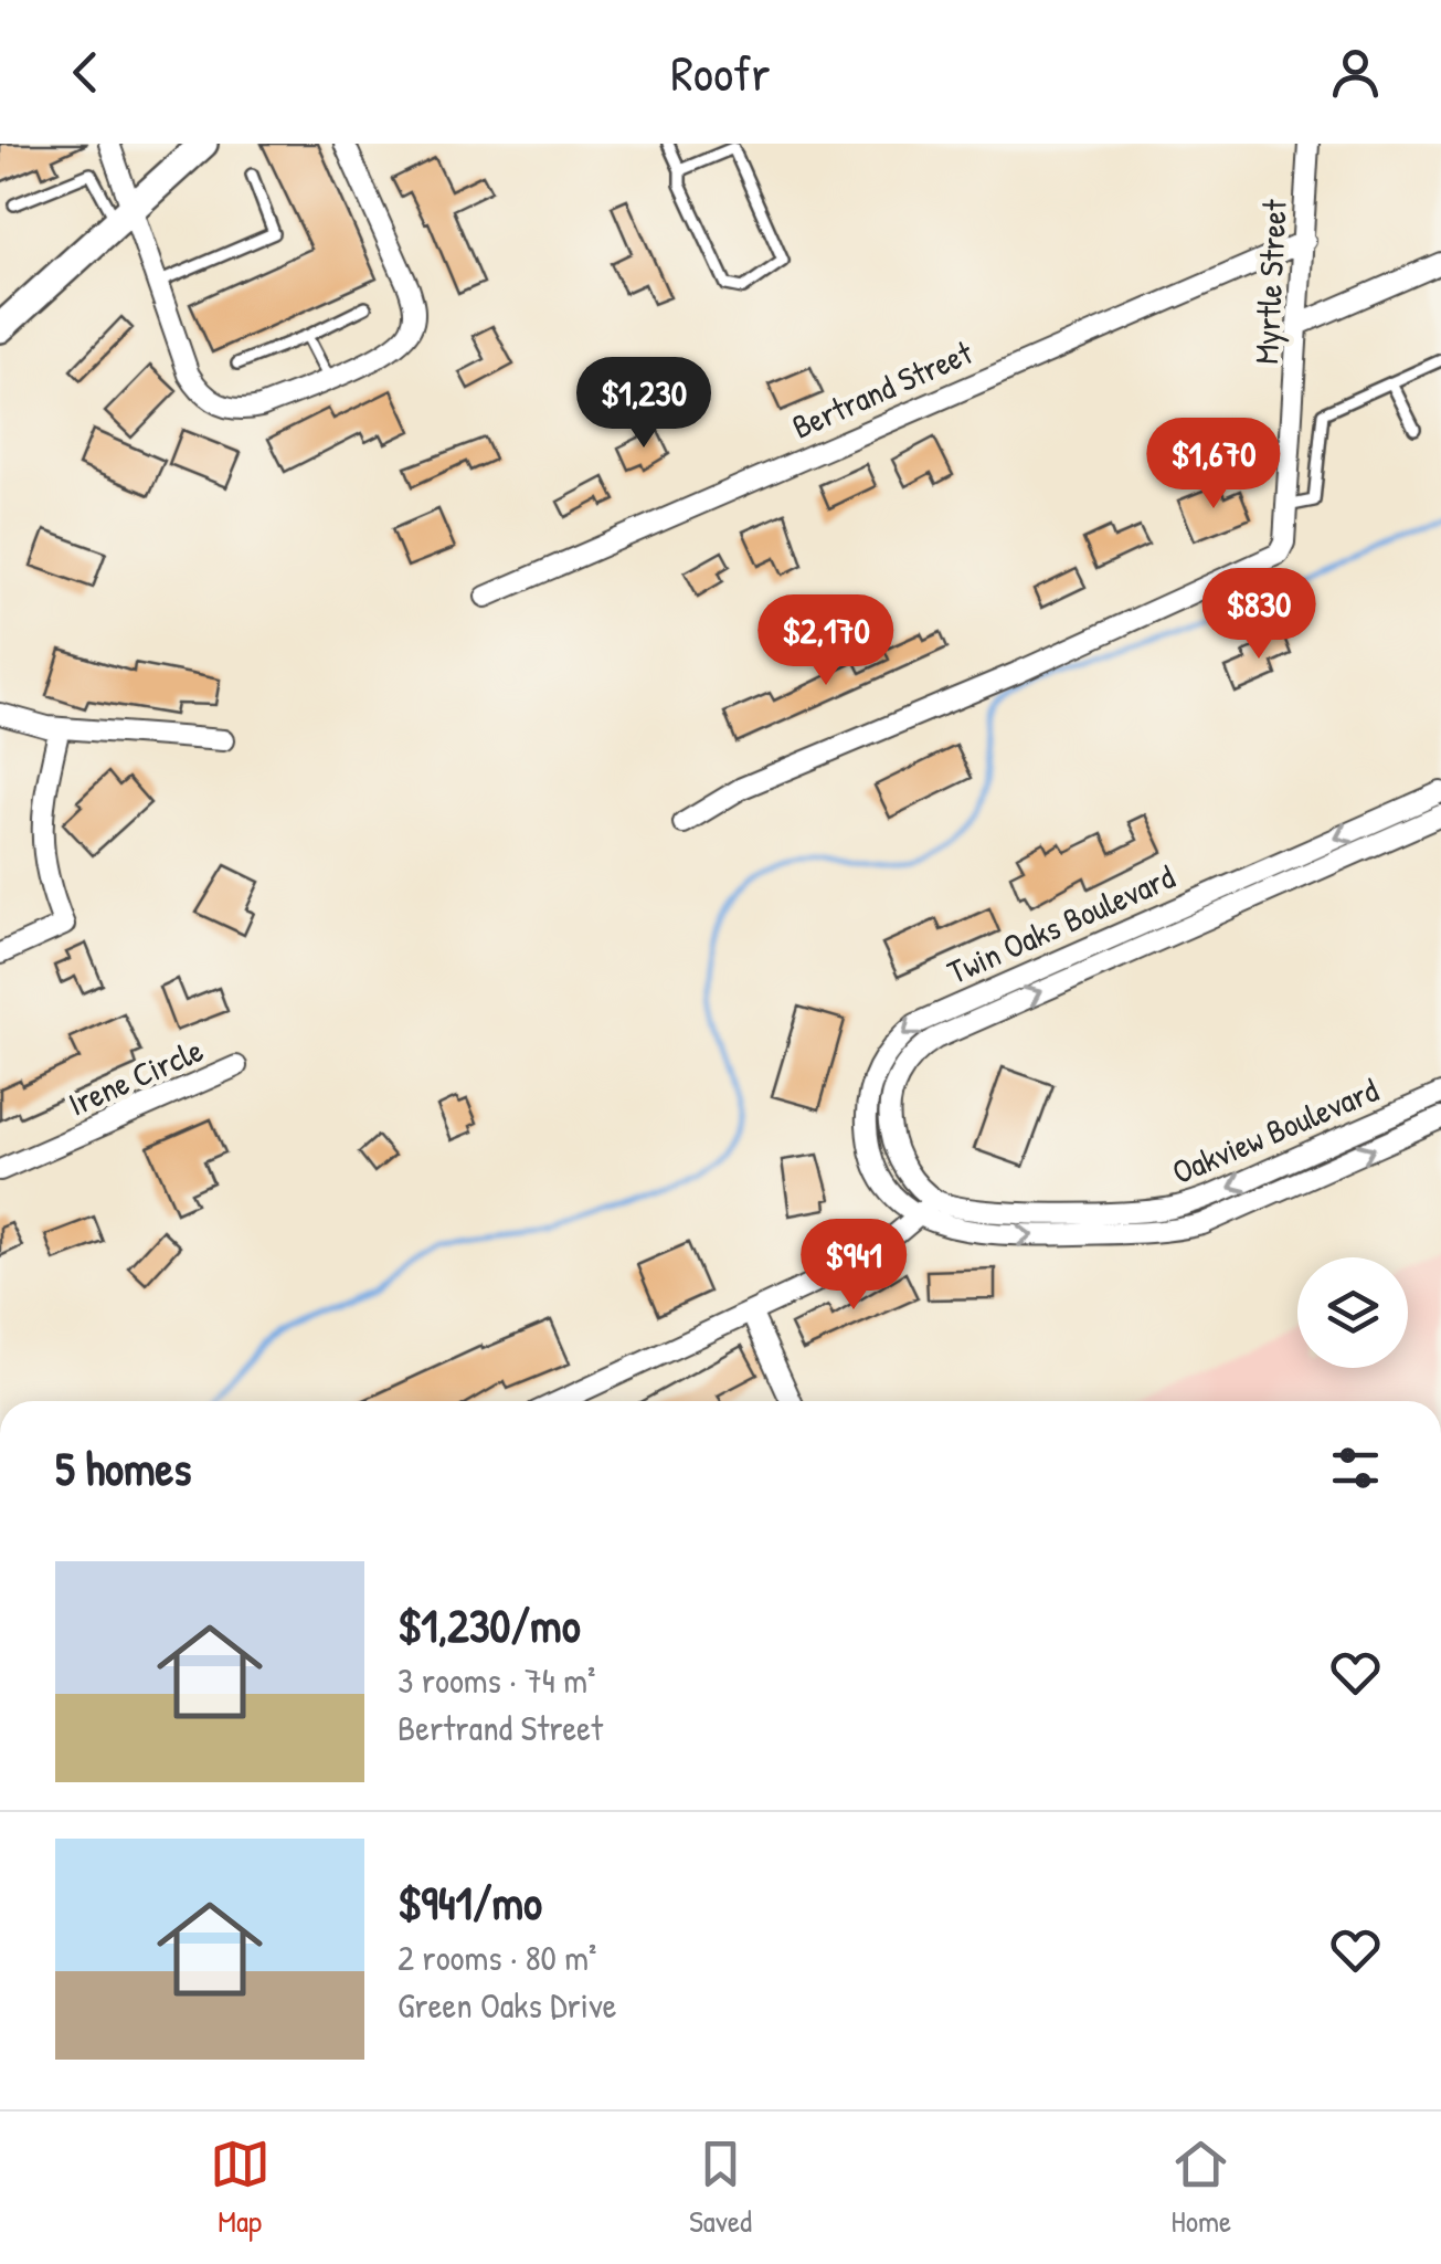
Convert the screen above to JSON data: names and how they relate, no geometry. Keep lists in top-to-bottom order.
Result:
{
  "streets": {
    "street": [
      "Myrtle Street",
      "Bertrand Street",
      "Twin Oaks Boulevard",
      "Irene Circle",
      "Oakview Boulevard"
    ]
  },
  "crossings": [
    ["Myrtle Street", "Bertrand Street"],
    ["Twin Oaks Boulevard", "Oakview Boulevard"]
  ],
  "page": {
    "header": "Roofr",
    "price": [
      "$1,230",
      "$1,670",
      "$830",
      "$2,170",
      "$941"
    ],
    "heading": "5 homes",
    "list": [
      {
        "name": "$1,230/mo",
        "note": "3 rooms · 74 m² · Bertrand Street"
      },
      {
        "name": "$941/mo",
        "note": "2 rooms · 80 m² · Green Oaks Drive"
      }
    ],
    "tabs": ["Map", "Saved", "Home"]
  }
}
